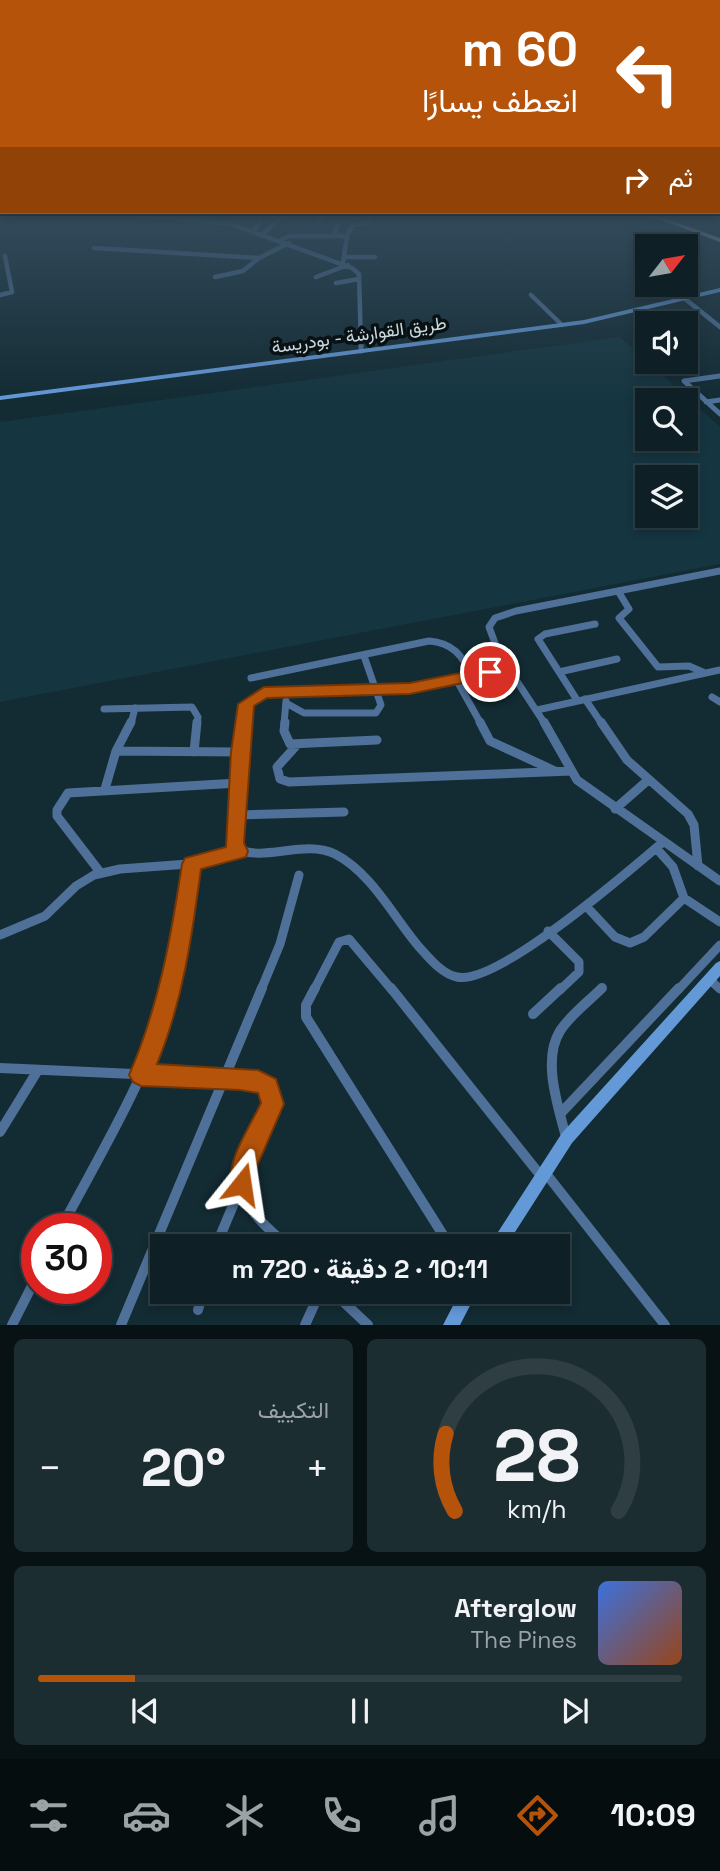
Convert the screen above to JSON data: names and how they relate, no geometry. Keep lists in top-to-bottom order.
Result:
{
  "streets": {
    "main road": ["طريق القوارشة - بودريسة"]
  },
  "north": "top right",
  "page": {
    "turn": ["60 m", "انعطف يسارًا"],
    "then": "ثم",
    "limit": "30",
    "trip": "10:11 · 2 دقيقة · 720 m",
    "tile": "التكييف",
    "heat": ["−", "20°", "+"],
    "song": ["Afterglow", "The Pines"],
    "tabs": "10:09",
    "gauge": ["28", "km/h"]
  }
}
